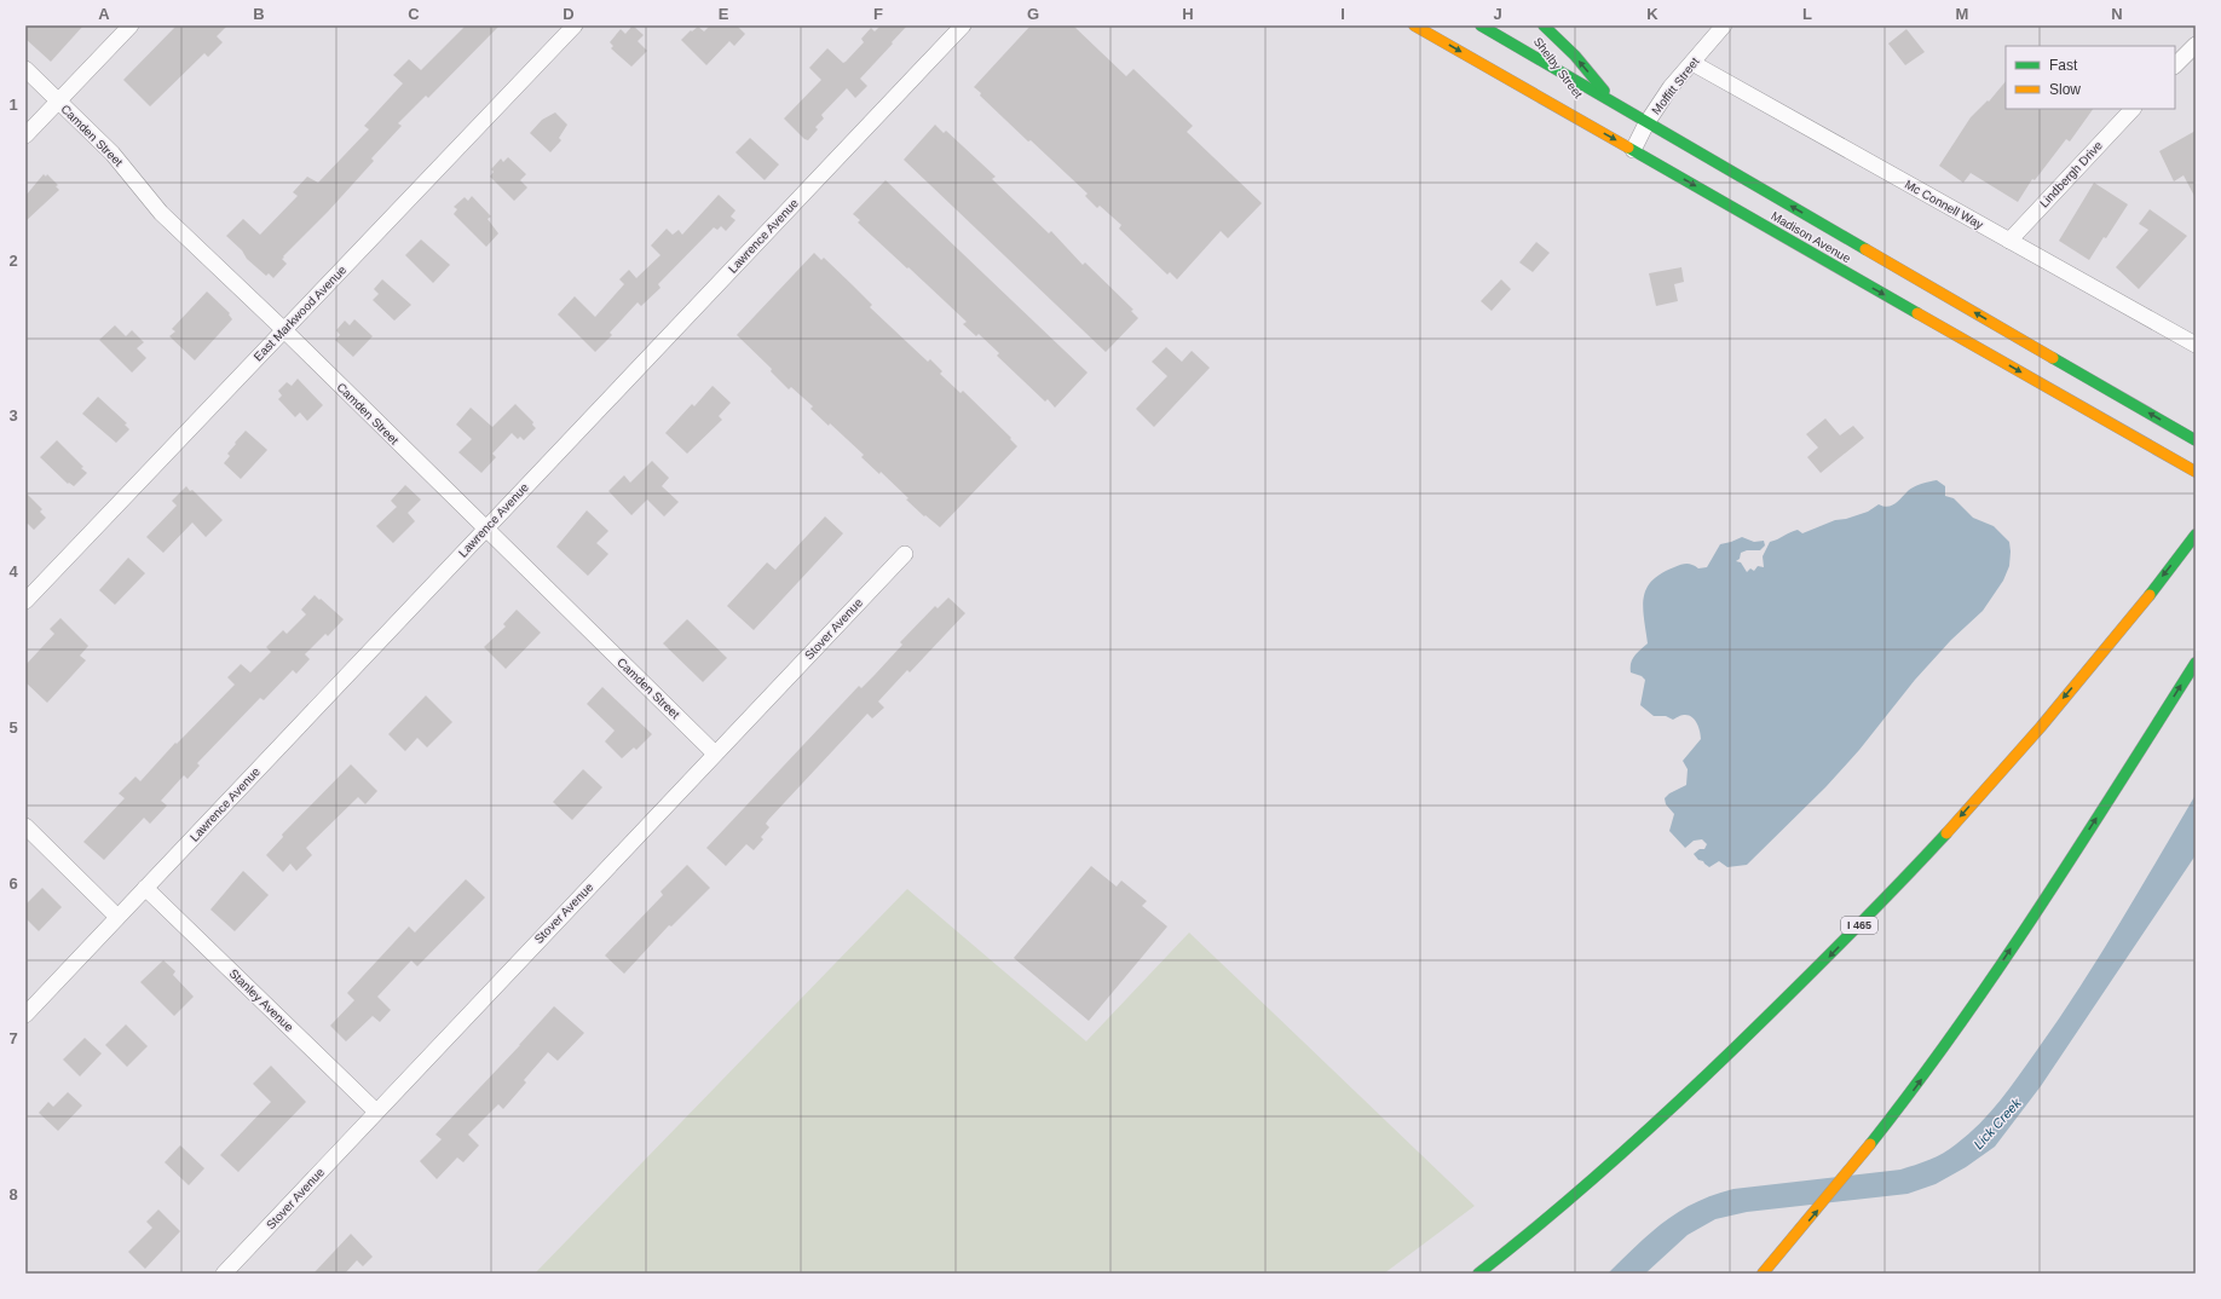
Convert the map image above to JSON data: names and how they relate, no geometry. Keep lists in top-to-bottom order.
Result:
{
  "streets": {
    "main road": ["Shelby Street", "Madison Avenue", "I 465"],
    "street": [
      "Moffitt Street",
      "Camden Street",
      "Lindbergh Drive",
      "Mc Connell Way",
      "Lawrence Avenue",
      "East Markwood Avenue",
      "Stover Avenue",
      "Stanley Avenue"
    ]
  },
  "crossings": [
    ["Shelby Street", "Madison Avenue"],
    ["Moffitt Street", "Mc Connell Way"],
    ["Moffitt Street", "Madison Avenue"],
    ["Camden Street", "Lawrence Avenue"],
    ["Camden Street", "East Markwood Avenue"],
    ["Camden Street", "Stover Avenue"],
    ["Lindbergh Drive", "Mc Connell Way"],
    ["Lawrence Avenue", "Stanley Avenue"],
    ["Stover Avenue", "Stanley Avenue"]
  ],
  "water": ["Lick Creek"],
  "legend": ["Fast", "Slow"],
  "grid": {
    "columns": [
      "A",
      "B",
      "C",
      "D",
      "E",
      "F",
      "G",
      "H",
      "I",
      "J",
      "K",
      "L",
      "M",
      "N"
    ],
    "rows": [
      "1",
      "2",
      "3",
      "4",
      "5",
      "6",
      "7",
      "8"
    ]
  }
}
